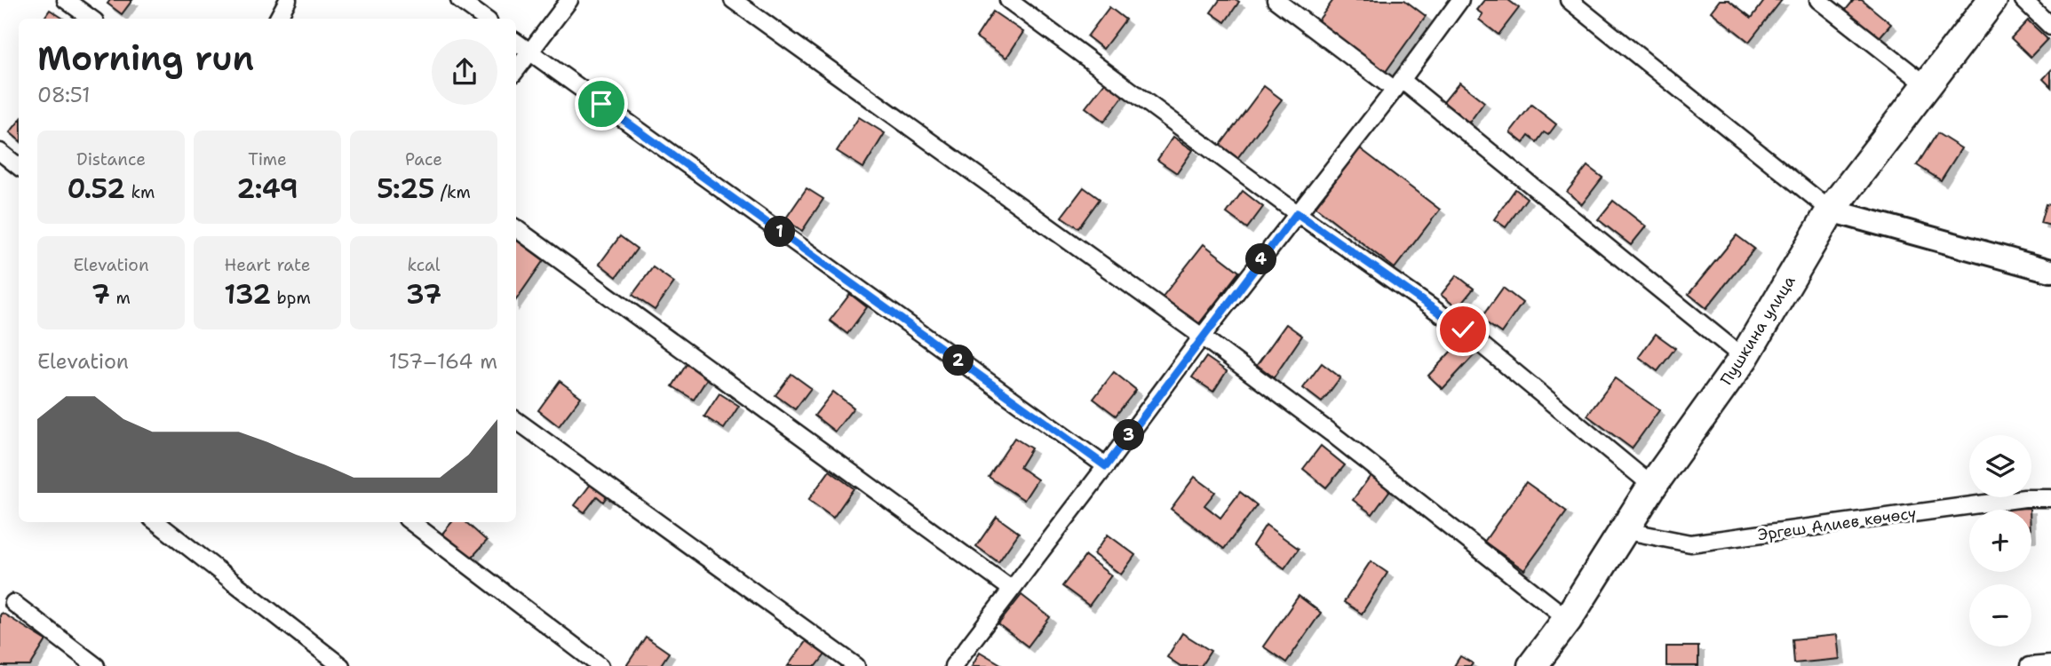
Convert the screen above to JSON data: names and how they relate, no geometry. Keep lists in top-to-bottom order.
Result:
{
  "streets": {
    "highway": ["Пушкина улица"],
    "street": ["Эргеш Алиев көчөсү"]
  },
  "crossings": [
    ["Пушкина улица", "Эргеш Алиев көчөсү"]
  ],
  "page": {
    "heading": ["Morning run", "08:51"],
    "stats": [
      ["Distance", "0.52 km"],
      ["Time", "2:49"],
      ["Pace", "5:25 /km"],
      ["Elevation", "7 m"],
      ["Heart rate", "132 bpm"],
      ["kcal", "37"]
    ],
    "pins": [
      "1",
      "4",
      "2",
      "3"
    ],
    "chart": ["Elevation", "157–164 m"],
    "map_buttons": ["+", "−"]
  }
}
